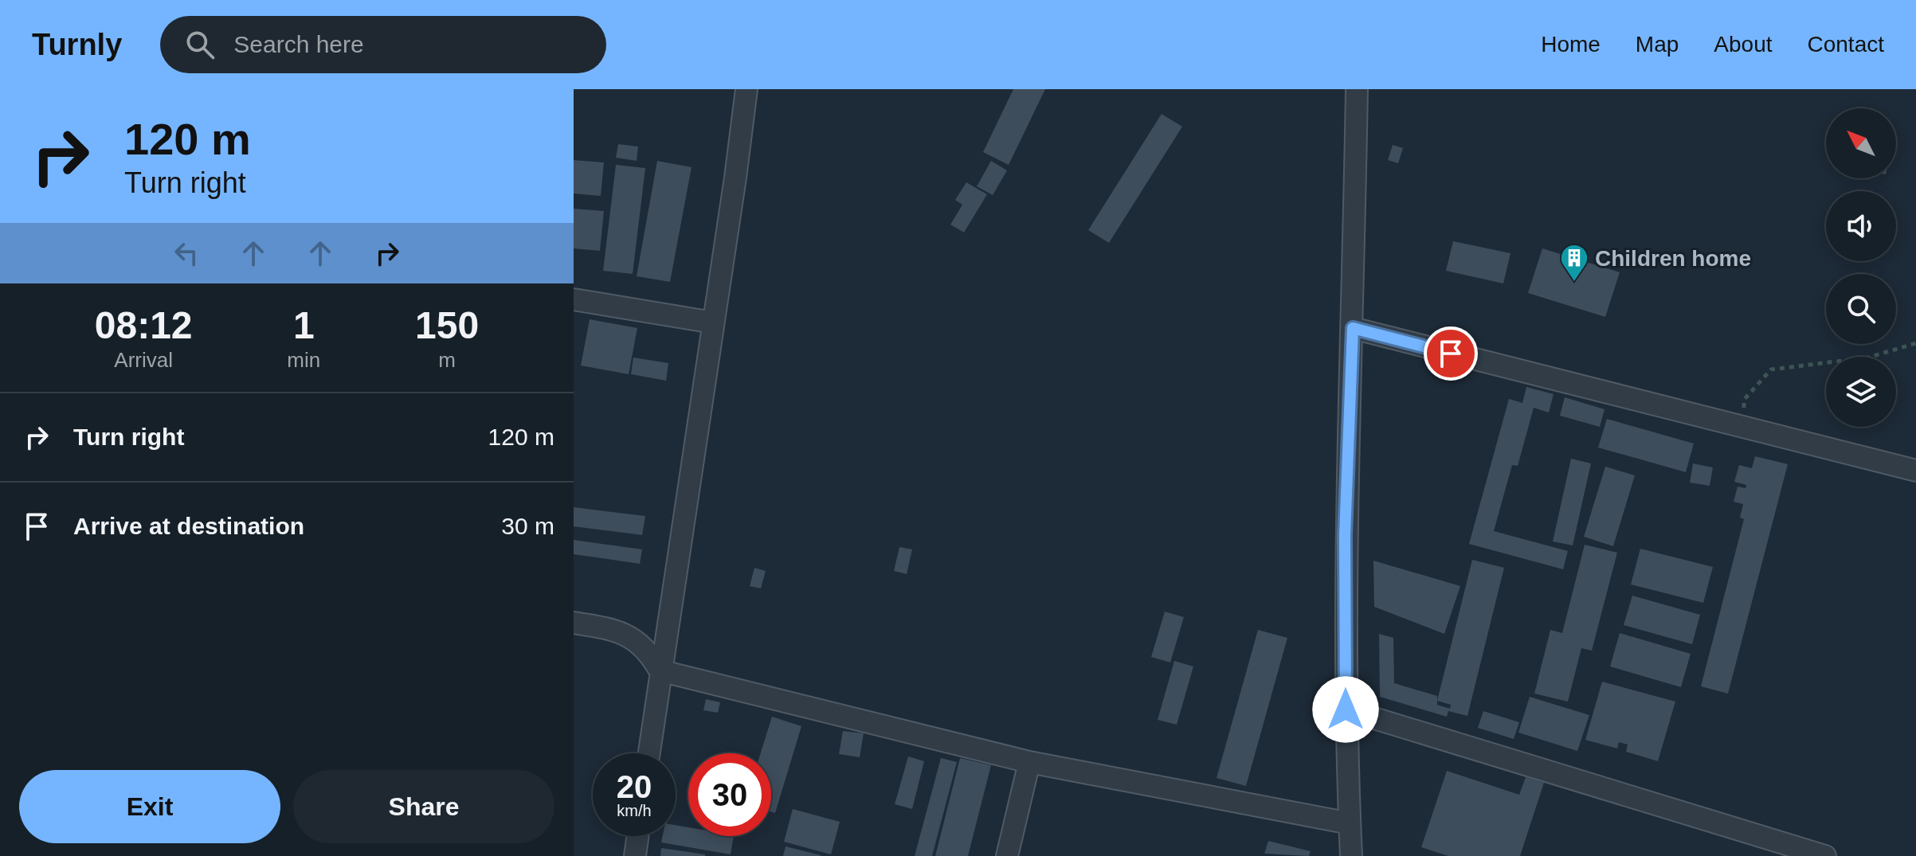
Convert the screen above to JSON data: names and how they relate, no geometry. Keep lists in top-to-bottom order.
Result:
{
  "places": {
    "building": ["Children home"]
  },
  "north": "top left",
  "page": {
    "header": "Turnly",
    "search": "Search here",
    "nav": [
      "Home",
      "Map",
      "About",
      "Contact"
    ],
    "turn": ["120 m", "Turn right"],
    "eta": [
      "08:12",
      "Arrival",
      "1",
      "min",
      "150",
      "m"
    ],
    "list": [
      {
        "name": "Turn right",
        "value": "120 m"
      },
      {
        "name": "Arrive at destination",
        "value": "30 m"
      }
    ],
    "speed": "20 km/h",
    "limit": "30",
    "buttons": ["Exit", "Share"]
  }
}
